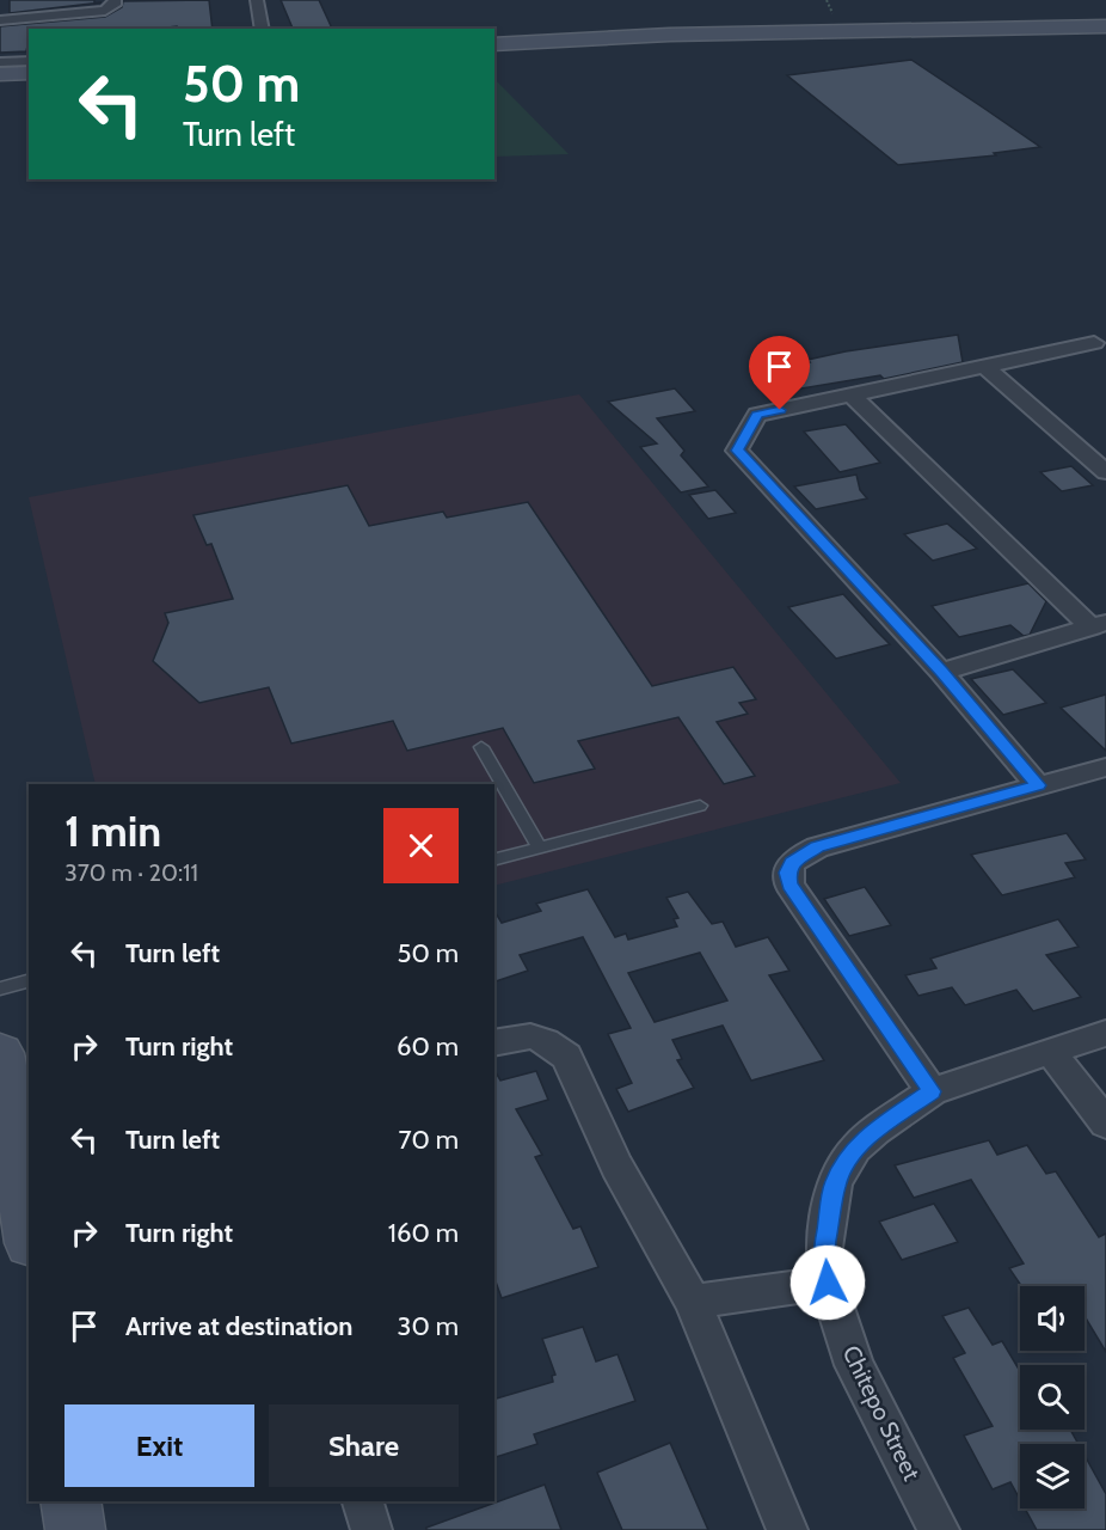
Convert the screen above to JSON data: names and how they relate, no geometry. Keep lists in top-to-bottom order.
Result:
{
  "streets": {
    "street": ["Chitepo Street"]
  },
  "page": {
    "turn": ["50 m", "Turn left"],
    "heading": ["1 min", "370 m · 20:11"],
    "list": [
      {
        "name": "Turn left",
        "value": "50 m"
      },
      {
        "name": "Turn right",
        "value": "60 m"
      },
      {
        "name": "Turn left",
        "value": "70 m"
      },
      {
        "name": "Turn right",
        "value": "160 m"
      },
      {
        "name": "Arrive at destination",
        "value": "30 m"
      }
    ],
    "buttons": ["Exit", "Share"]
  }
}
